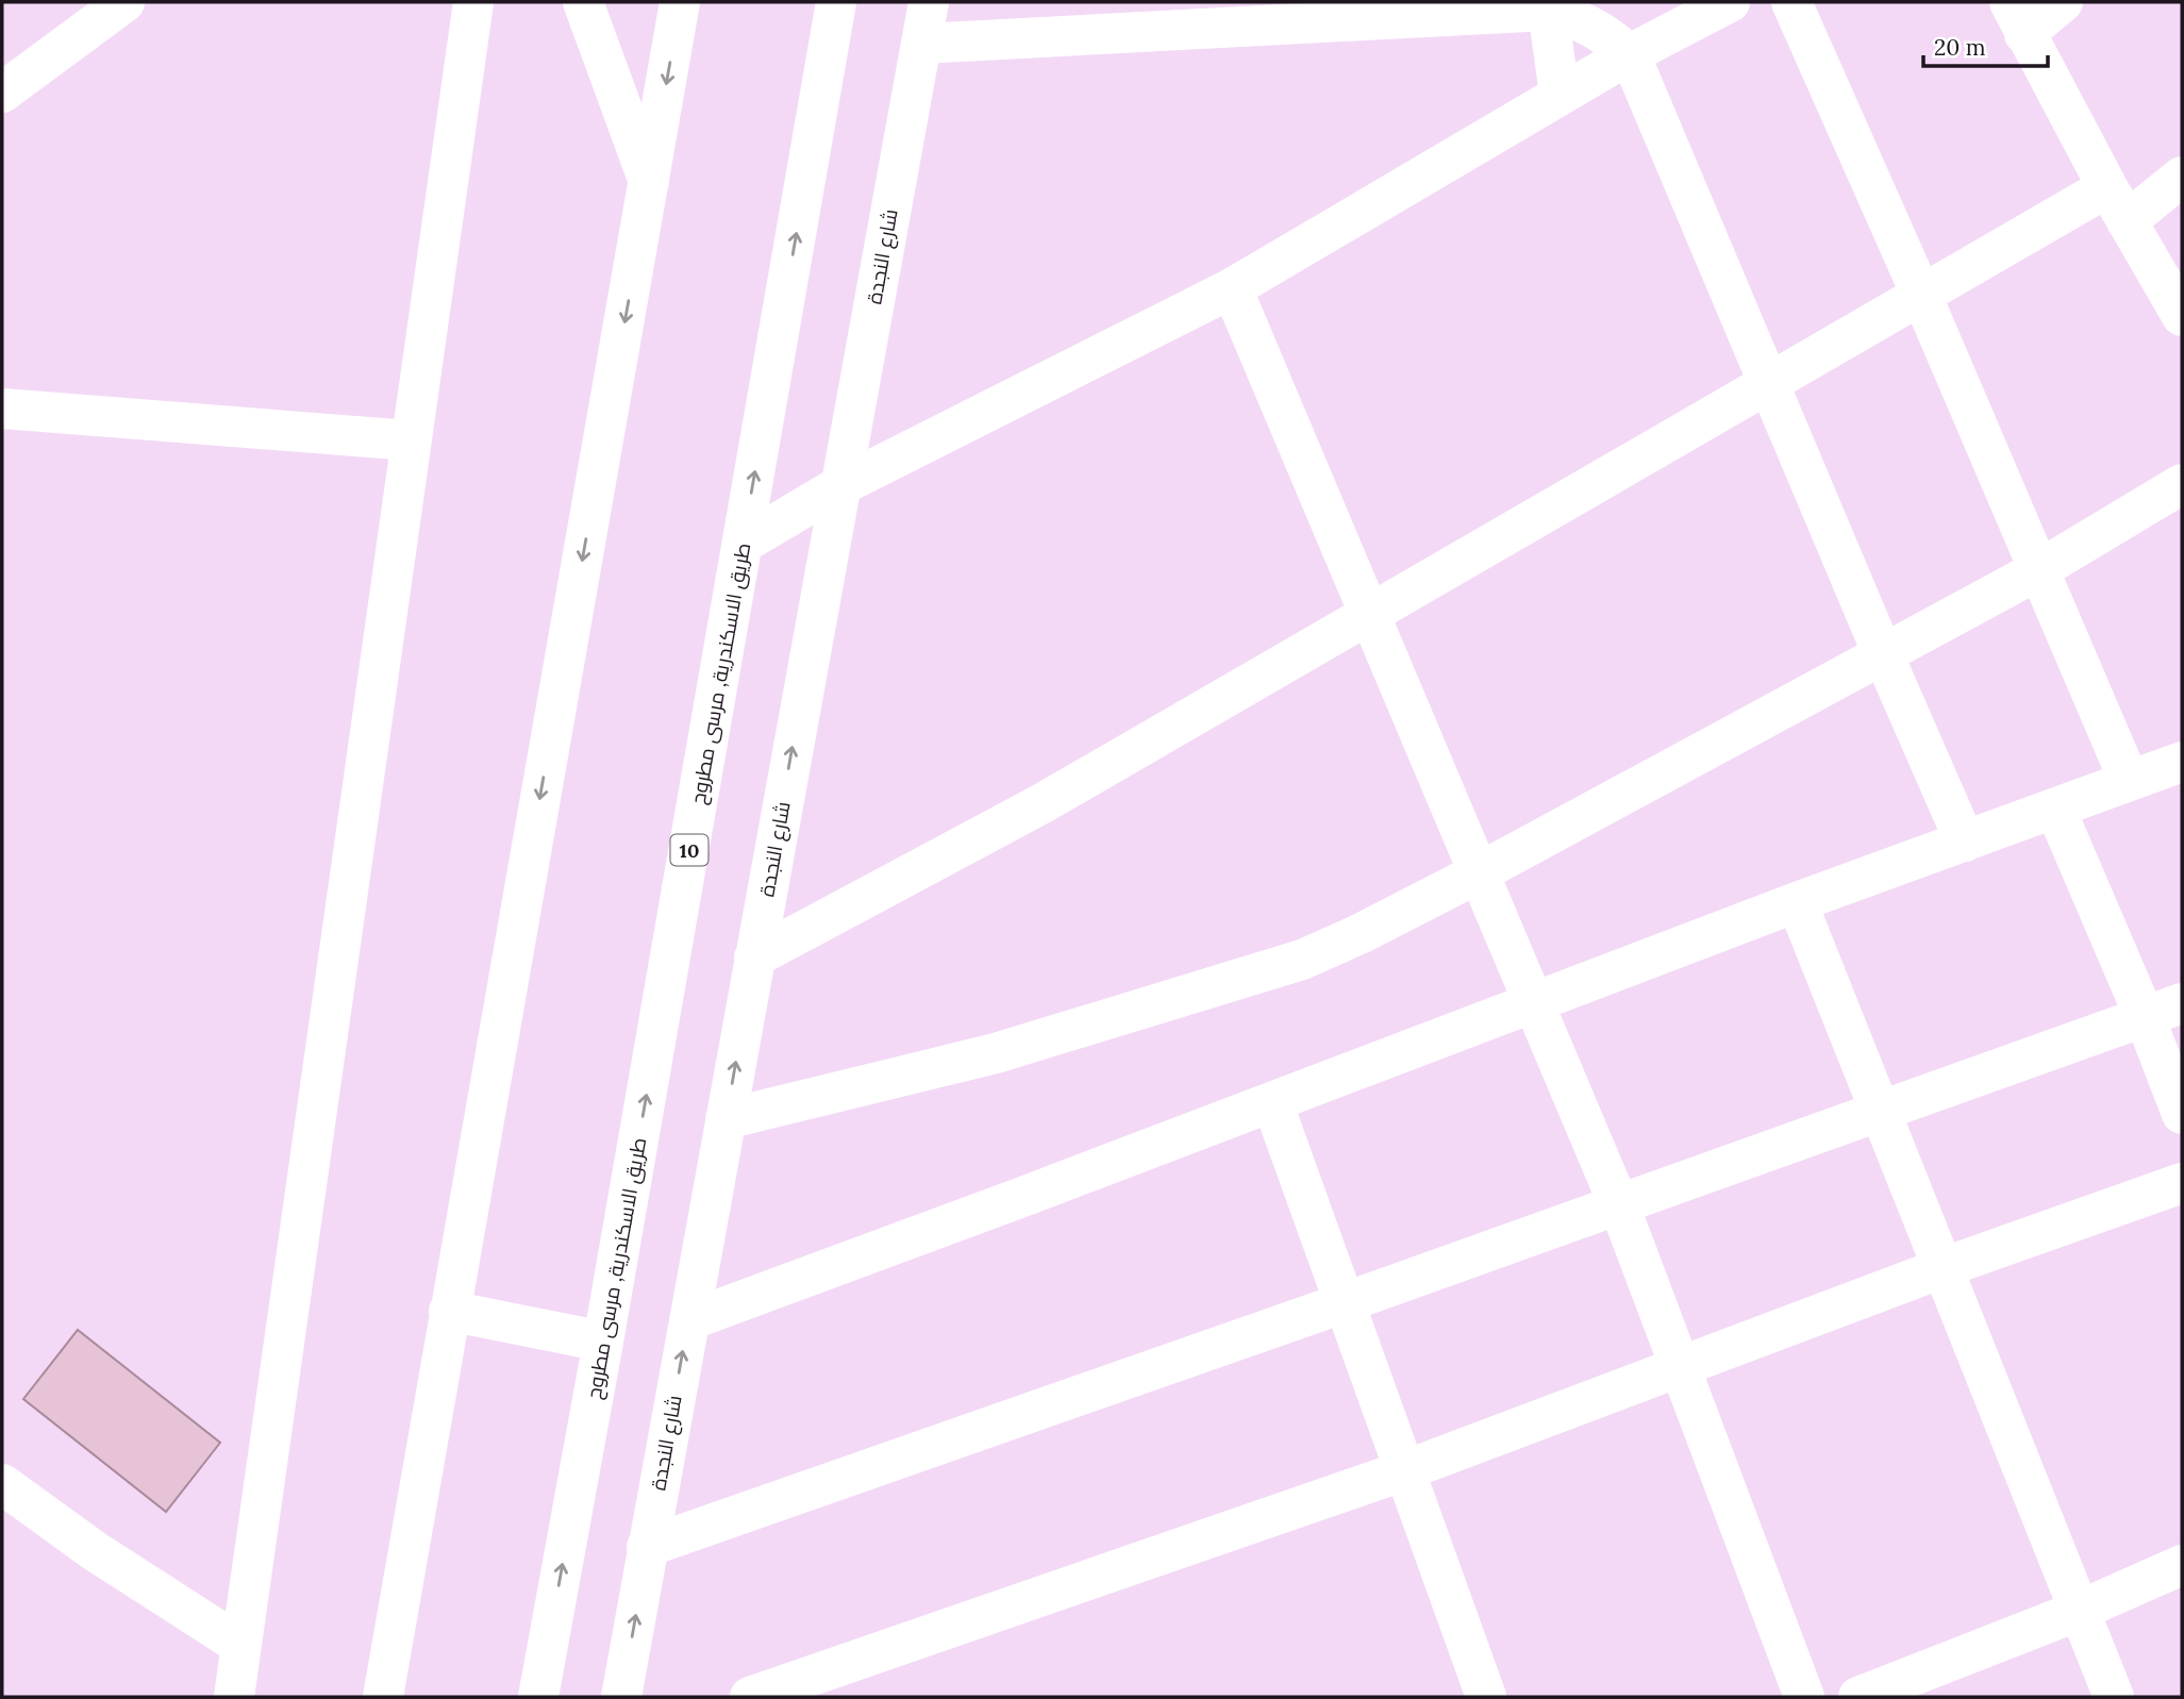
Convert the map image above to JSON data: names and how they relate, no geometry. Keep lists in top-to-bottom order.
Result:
{
  "streets": {
    "street": ["شارع النجدة", "طريق الاسكندرية, مرسى مطروح", "10"]
  },
  "scale_bar": "20 m"
}
